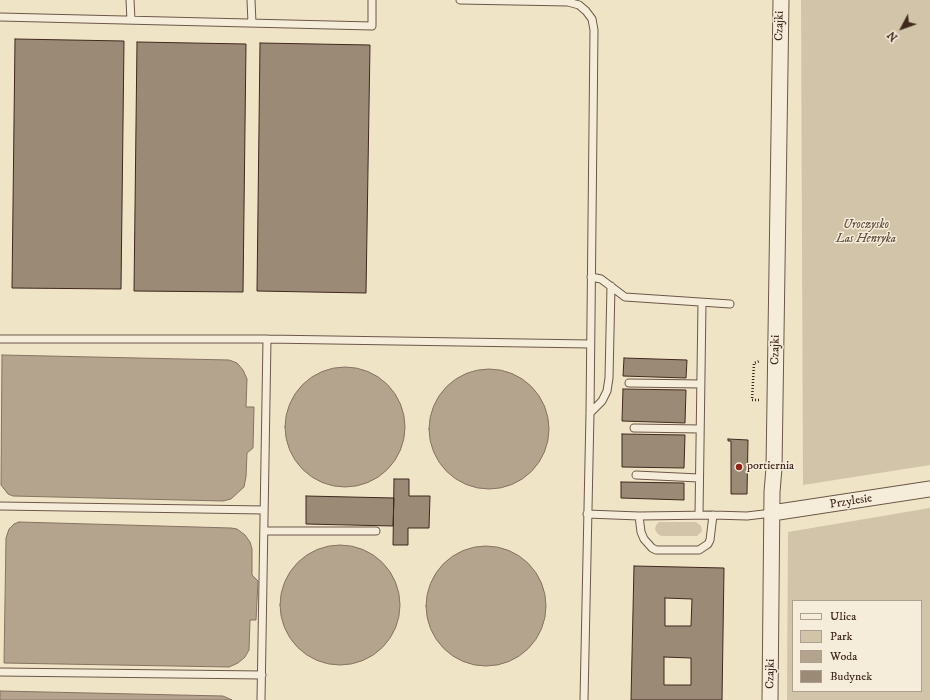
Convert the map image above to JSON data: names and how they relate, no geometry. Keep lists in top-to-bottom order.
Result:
{
  "streets": {
    "street": ["Czajki", "Przylesie"]
  },
  "crossings": [
    ["Czajki", "Przylesie"]
  ],
  "parks": ["Uroczysko Las Henryka"],
  "places": ["portiernia"],
  "legend": [
    "Ulica",
    "Park",
    "Woda",
    "Budynek"
  ],
  "north": "bottom left"
}
